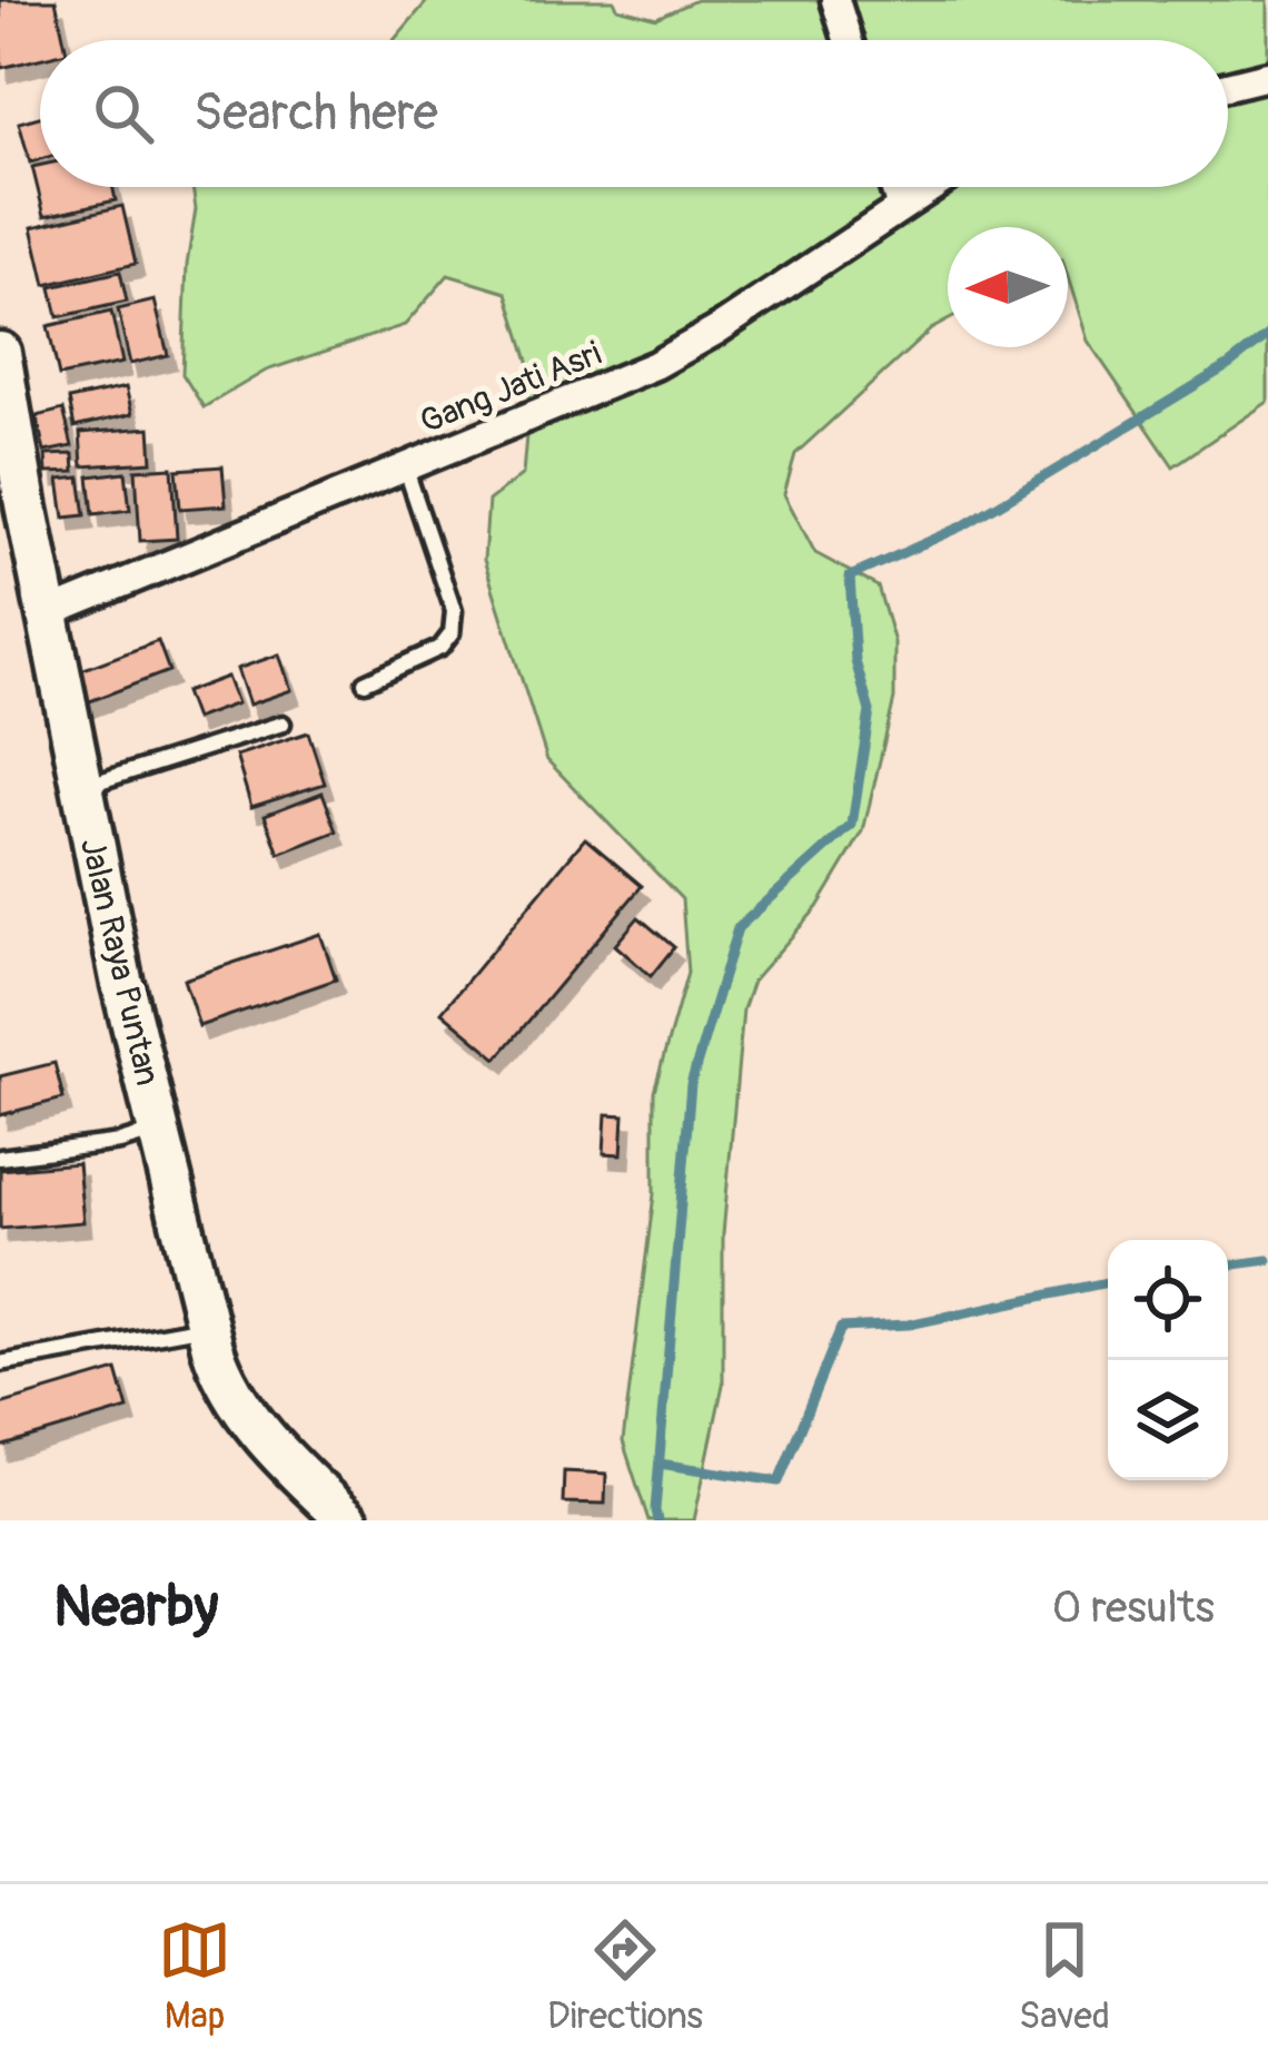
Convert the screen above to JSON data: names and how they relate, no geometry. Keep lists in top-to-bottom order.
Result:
{
  "streets": {
    "main road": ["Jalan Raya Puntan"],
    "street": ["Gang Jati Asri"]
  },
  "crossings": [
    ["Gang Jati Asri", "Jalan Raya Puntan"]
  ],
  "north": "left",
  "page": {
    "search": "Search here",
    "heading": ["Nearby", "0 results"],
    "nav": ["Map", "Directions", "Saved"]
  }
}
